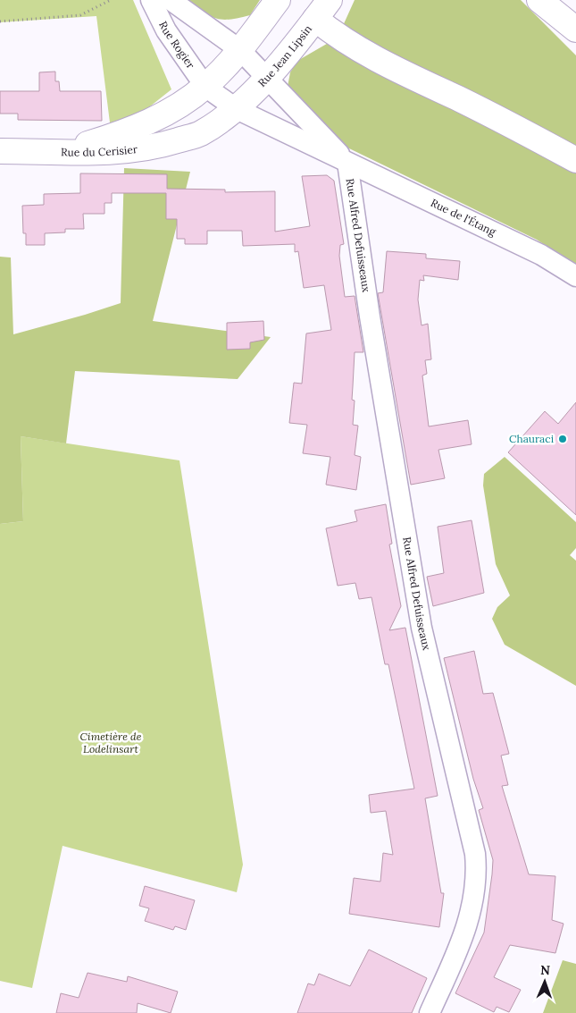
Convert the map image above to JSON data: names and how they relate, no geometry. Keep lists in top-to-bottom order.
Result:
{
  "streets": {
    "main road": ["Rue Jean Lipsin", "Rue du Cerisier"],
    "street": ["Rue Rogier", "Rue de l'Étang", "Rue Alfred Defuisseaux"]
  },
  "crossings": [
    ["Rue Rogier", "Rue du Cerisier"],
    ["Rue Rogier", "Rue de l'Étang"],
    ["Rue Jean Lipsin", "Rue du Cerisier"],
    ["Rue Jean Lipsin", "Rue de l'Étang"],
    ["Rue du Cerisier", "Rue de l'Étang"],
    ["Rue de l'Étang", "Rue Alfred Defuisseaux"]
  ],
  "parks": ["Cimetière de Lodelinsart"],
  "places": ["Chauraci"],
  "north": "top"
}
